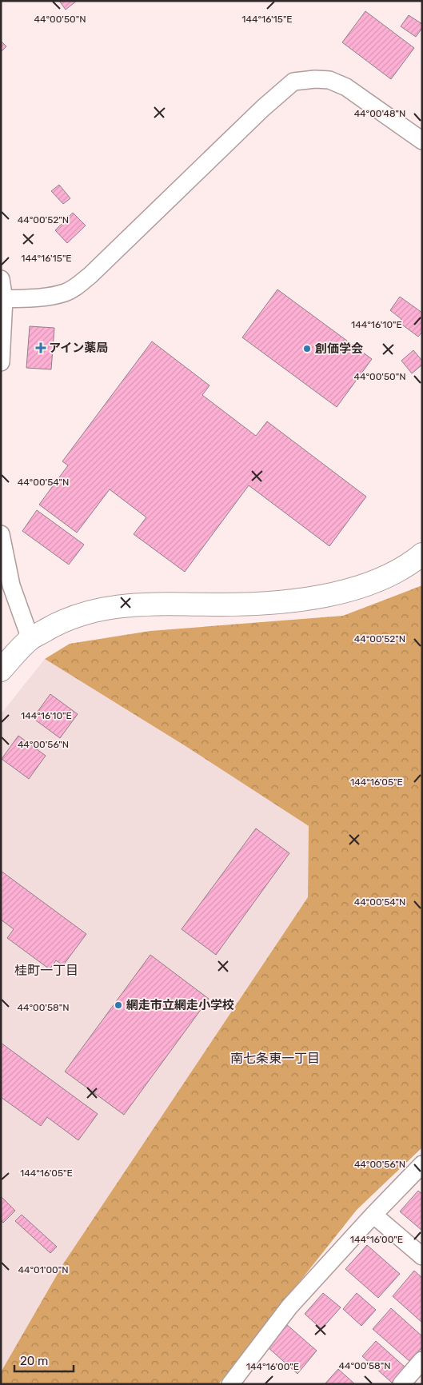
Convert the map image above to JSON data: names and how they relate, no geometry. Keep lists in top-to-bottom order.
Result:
{
  "districts": ["桂町一丁目", "南七条東一丁目"],
  "places": {
    "health": ["アイン薬局"],
    "other": ["創価学会", "網走市立網走小学校"]
  },
  "scale_bar": "20 m",
  "coordinates": [
    "144°16'15\"E",
    "44°00'50\"N",
    "44°00'48\"N",
    "44°00'52\"N",
    "144°16'10\"E",
    "44°00'54\"N",
    "44°00'56\"N",
    "144°16'05\"E",
    "44°00'58\"N",
    "144°16'00\"E",
    "44°01'00\"N"
  ]
}
